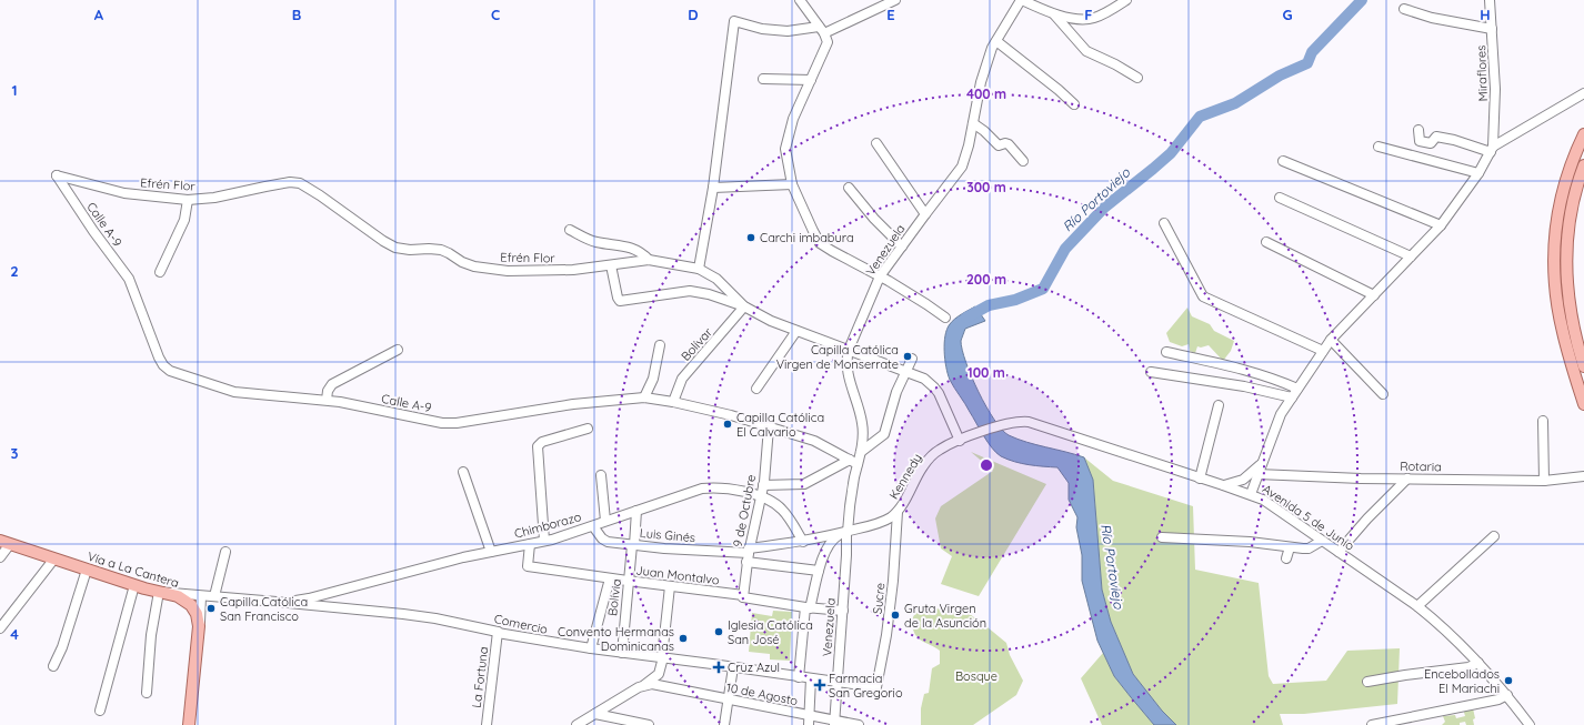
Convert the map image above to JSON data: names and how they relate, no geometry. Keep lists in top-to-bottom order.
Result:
{
  "streets": {
    "main road": ["Vía a La Cantera"],
    "street": [
      "Miraflores",
      "Efrén Flor",
      "Calle A-9",
      "Venezuela",
      "Bolívar",
      "Rotaria",
      "Kennedy",
      "9 de Octubre",
      "Avenida 5 de Junio",
      "Chimborazo",
      "Luis Ginés",
      "Juan Montalvo",
      "Bolivia",
      "Sucre",
      "Comercio",
      "La Fortuna",
      "10 de Agosto"
    ]
  },
  "crossings": [
    ["Efrén Flor", "Calle A-9"],
    ["Efrén Flor", "Venezuela"],
    ["Efrén Flor", "Bolívar"],
    ["Efrén Flor", "Kennedy"],
    ["Calle A-9", "Venezuela"],
    ["Calle A-9", "Bolívar"],
    ["Calle A-9", "9 de Octubre"],
    ["Venezuela", "Kennedy"],
    ["Venezuela", "Luis Ginés"],
    ["Venezuela", "Juan Montalvo"],
    ["Venezuela", "Comercio"],
    ["Venezuela", "10 de Agosto"],
    ["Kennedy", "Avenida 5 de Junio"],
    ["Kennedy", "Luis Ginés"],
    ["Kennedy", "Sucre"],
    ["9 de Octubre", "Chimborazo"],
    ["9 de Octubre", "Luis Ginés"],
    ["9 de Octubre", "Juan Montalvo"],
    ["Chimborazo", "Luis Ginés"],
    ["Chimborazo", "Juan Montalvo"],
    ["Chimborazo", "Bolivia"],
    ["Chimborazo", "Comercio"],
    ["Luis Ginés", "Bolivia"],
    ["Vía a La Cantera", "Comercio"],
    ["Juan Montalvo", "Bolivia"],
    ["Bolivia", "Comercio"],
    ["Sucre", "Comercio"],
    ["Comercio", "La Fortuna"]
  ],
  "water": ["Río Portoviejo"],
  "parks": ["Bosque"],
  "places": {
    "other": [
      "Carchi imbabura",
      "Capilla Católica Virgen de Monserrate",
      "Capilla Católica El Calvario",
      "Capilla Católica San Francisco",
      "Gruta Virgen de la Asunción",
      "Iglesia Católica San José",
      "Convento Hermanas Dominicanas",
      "Encebollados El Mariachi"
    ],
    "health": ["Cruz Azul", "Farmacia San Gregorio"]
  },
  "grid": {
    "columns": [
      "A",
      "B",
      "C",
      "D",
      "E",
      "F",
      "G",
      "H"
    ],
    "rows": [
      "1",
      "2",
      "3",
      "4"
    ]
  },
  "rings": [
    "400 m",
    "300 m",
    "200 m",
    "100 m"
  ]
}
